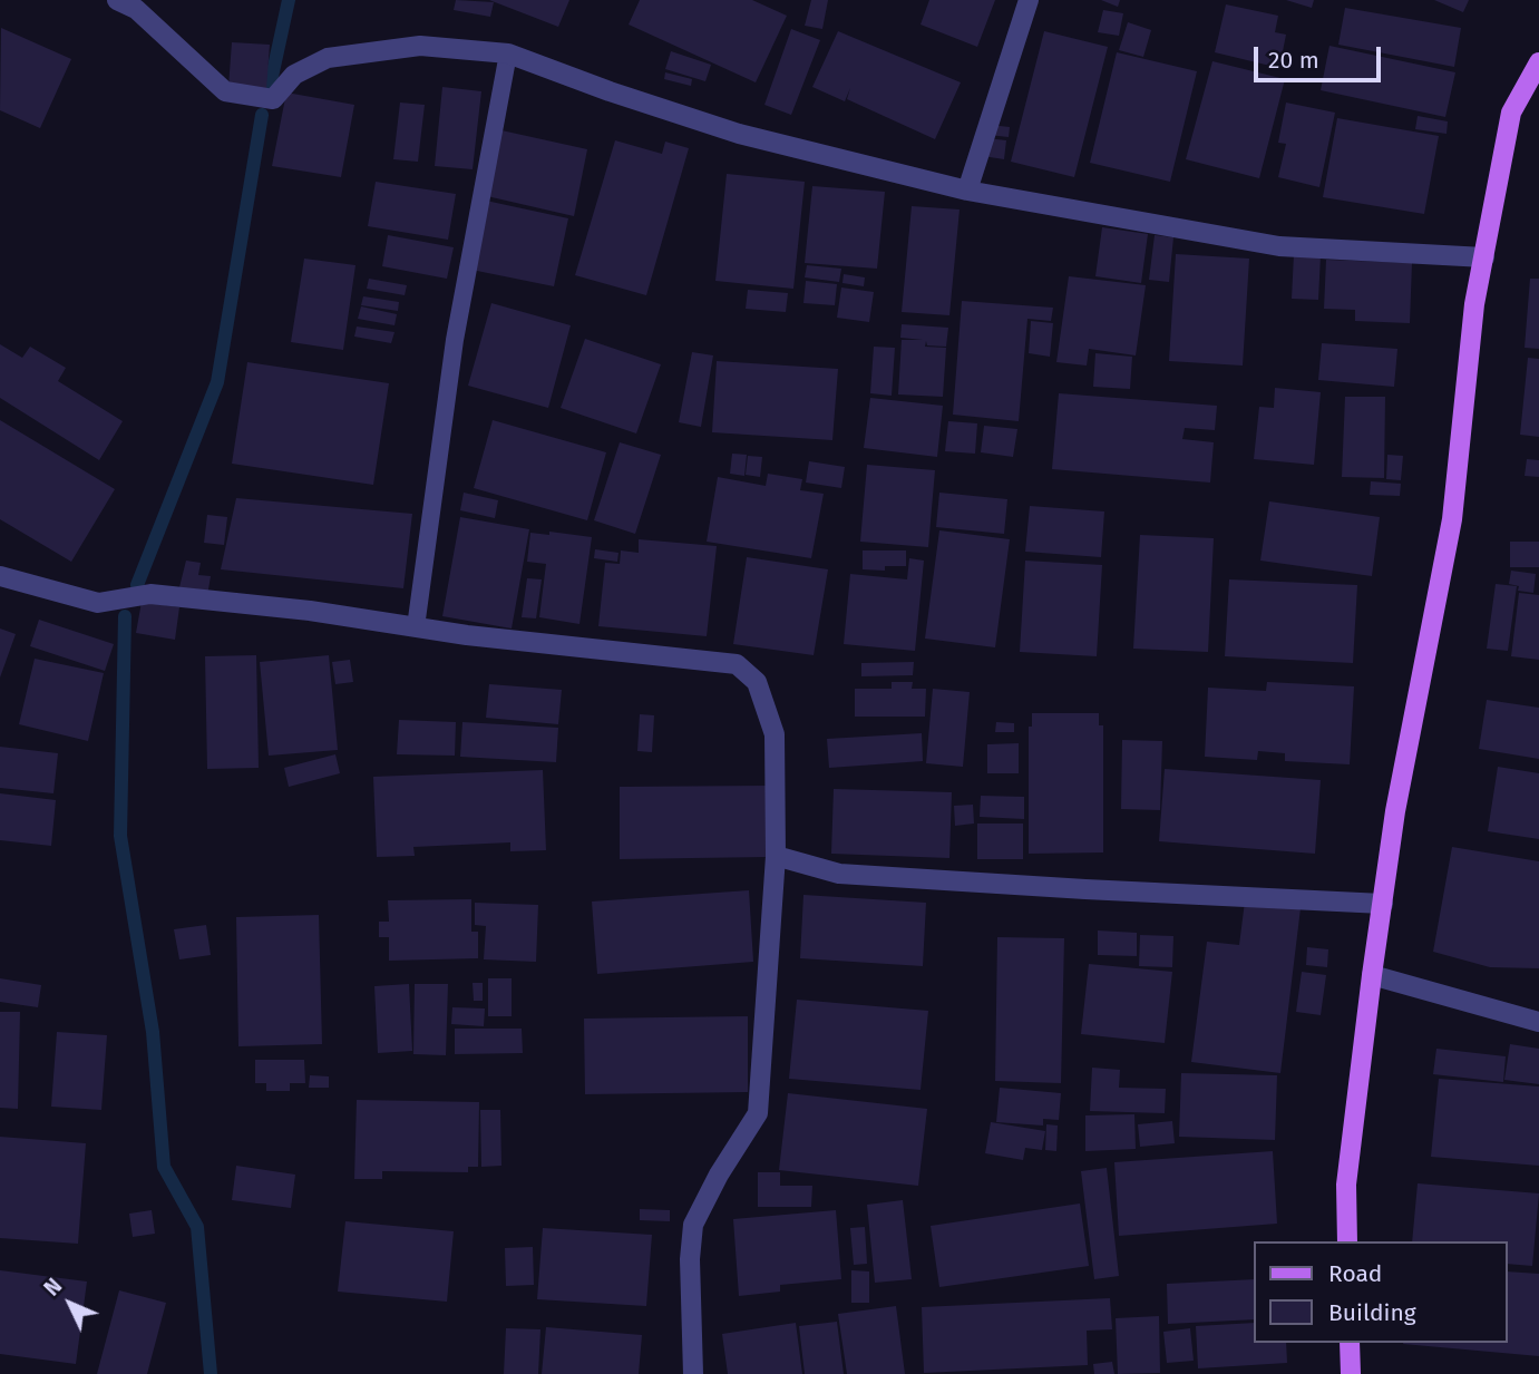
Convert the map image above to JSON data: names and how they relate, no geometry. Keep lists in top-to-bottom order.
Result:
{
  "legend": ["Road", "Building"],
  "scale_bar": "20 m",
  "north": "top left"
}
